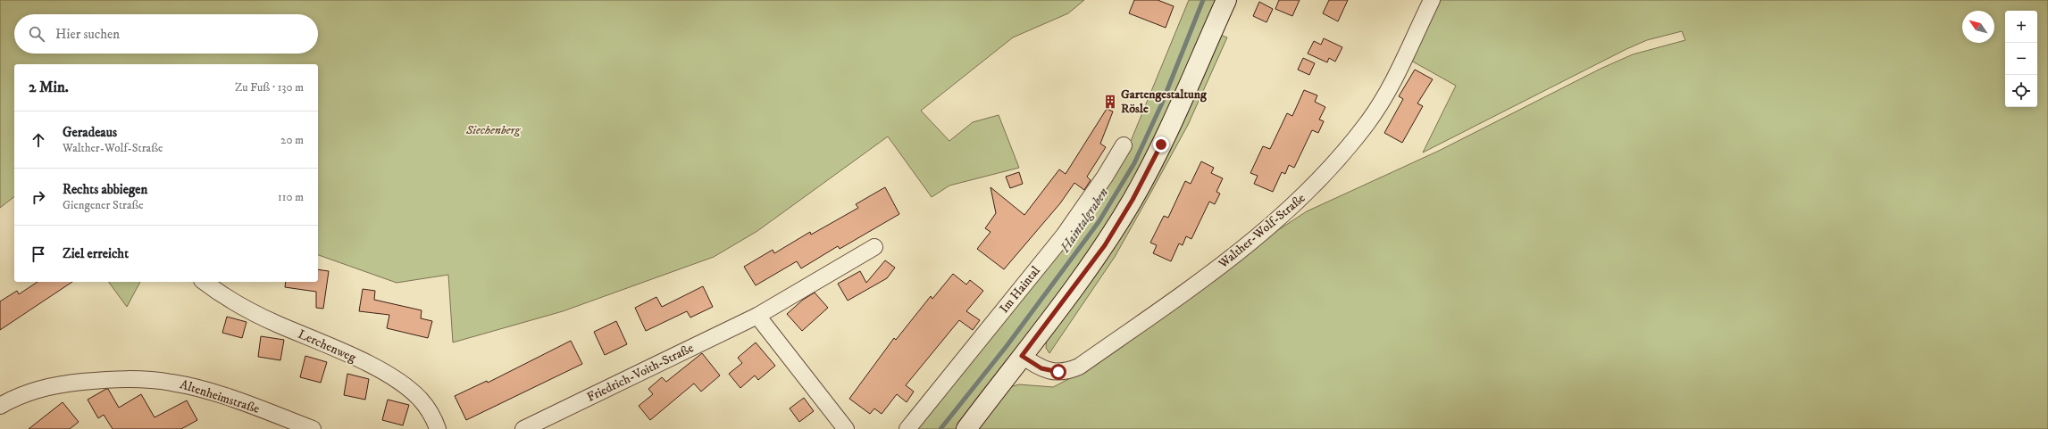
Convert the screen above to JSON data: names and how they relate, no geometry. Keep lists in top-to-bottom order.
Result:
{
  "streets": {
    "street": [
      "Walther-Wolf-Straße",
      "Im Haintal",
      "Lerchenweg",
      "Friedrich-Voith-Straße",
      "Altenheimstraße"
    ]
  },
  "water": ["Haintalgraben"],
  "parks": ["Siechenberg"],
  "places": {
    "building": ["Gartengestaltung Rösle"]
  },
  "north": "top left",
  "page": {
    "map_buttons": ["+", "−"],
    "search": "Hier suchen",
    "heading": ["2 Min.", "Zu Fuß · 130 m"],
    "list": [
      ["Geradeaus", "Walther-Wolf-Straße", "20 m"],
      ["Rechts abbiegen", "Giengener Straße", "110 m"],
      "Ziel erreicht"
    ]
  }
}
